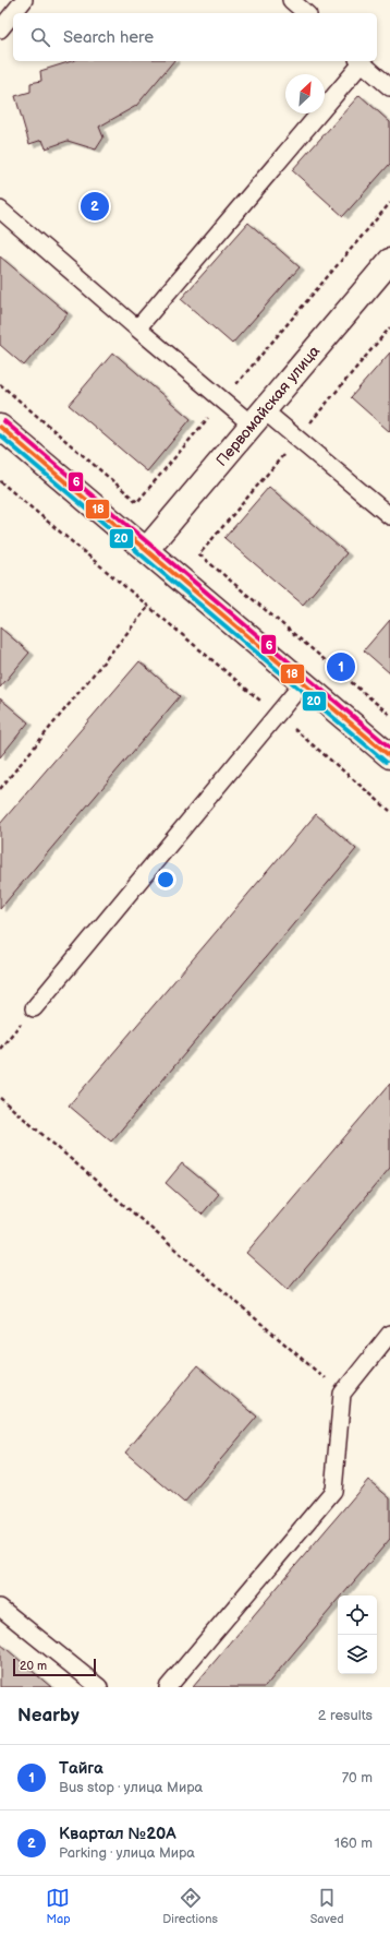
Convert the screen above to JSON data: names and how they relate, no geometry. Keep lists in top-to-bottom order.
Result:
{
  "streets": {
    "street": ["Первомайская улица"]
  },
  "lines": ["transit line 6", "transit line 18", "transit line 20"],
  "scale_bar": "20 m",
  "north": "top right",
  "page": {
    "search": "Search here",
    "pins": ["2", "1"],
    "scale": "20 m",
    "heading": ["Nearby", "2 results"],
    "list": [
      {
        "mark": "1",
        "name": "Тайга",
        "note": "Bus stop · улица Мира",
        "value": "70 m"
      },
      {
        "mark": "2",
        "name": "Квартал №20А",
        "note": "Parking · улица Мира",
        "value": "160 m"
      }
    ],
    "nav": ["Map", "Directions", "Saved"]
  }
}
